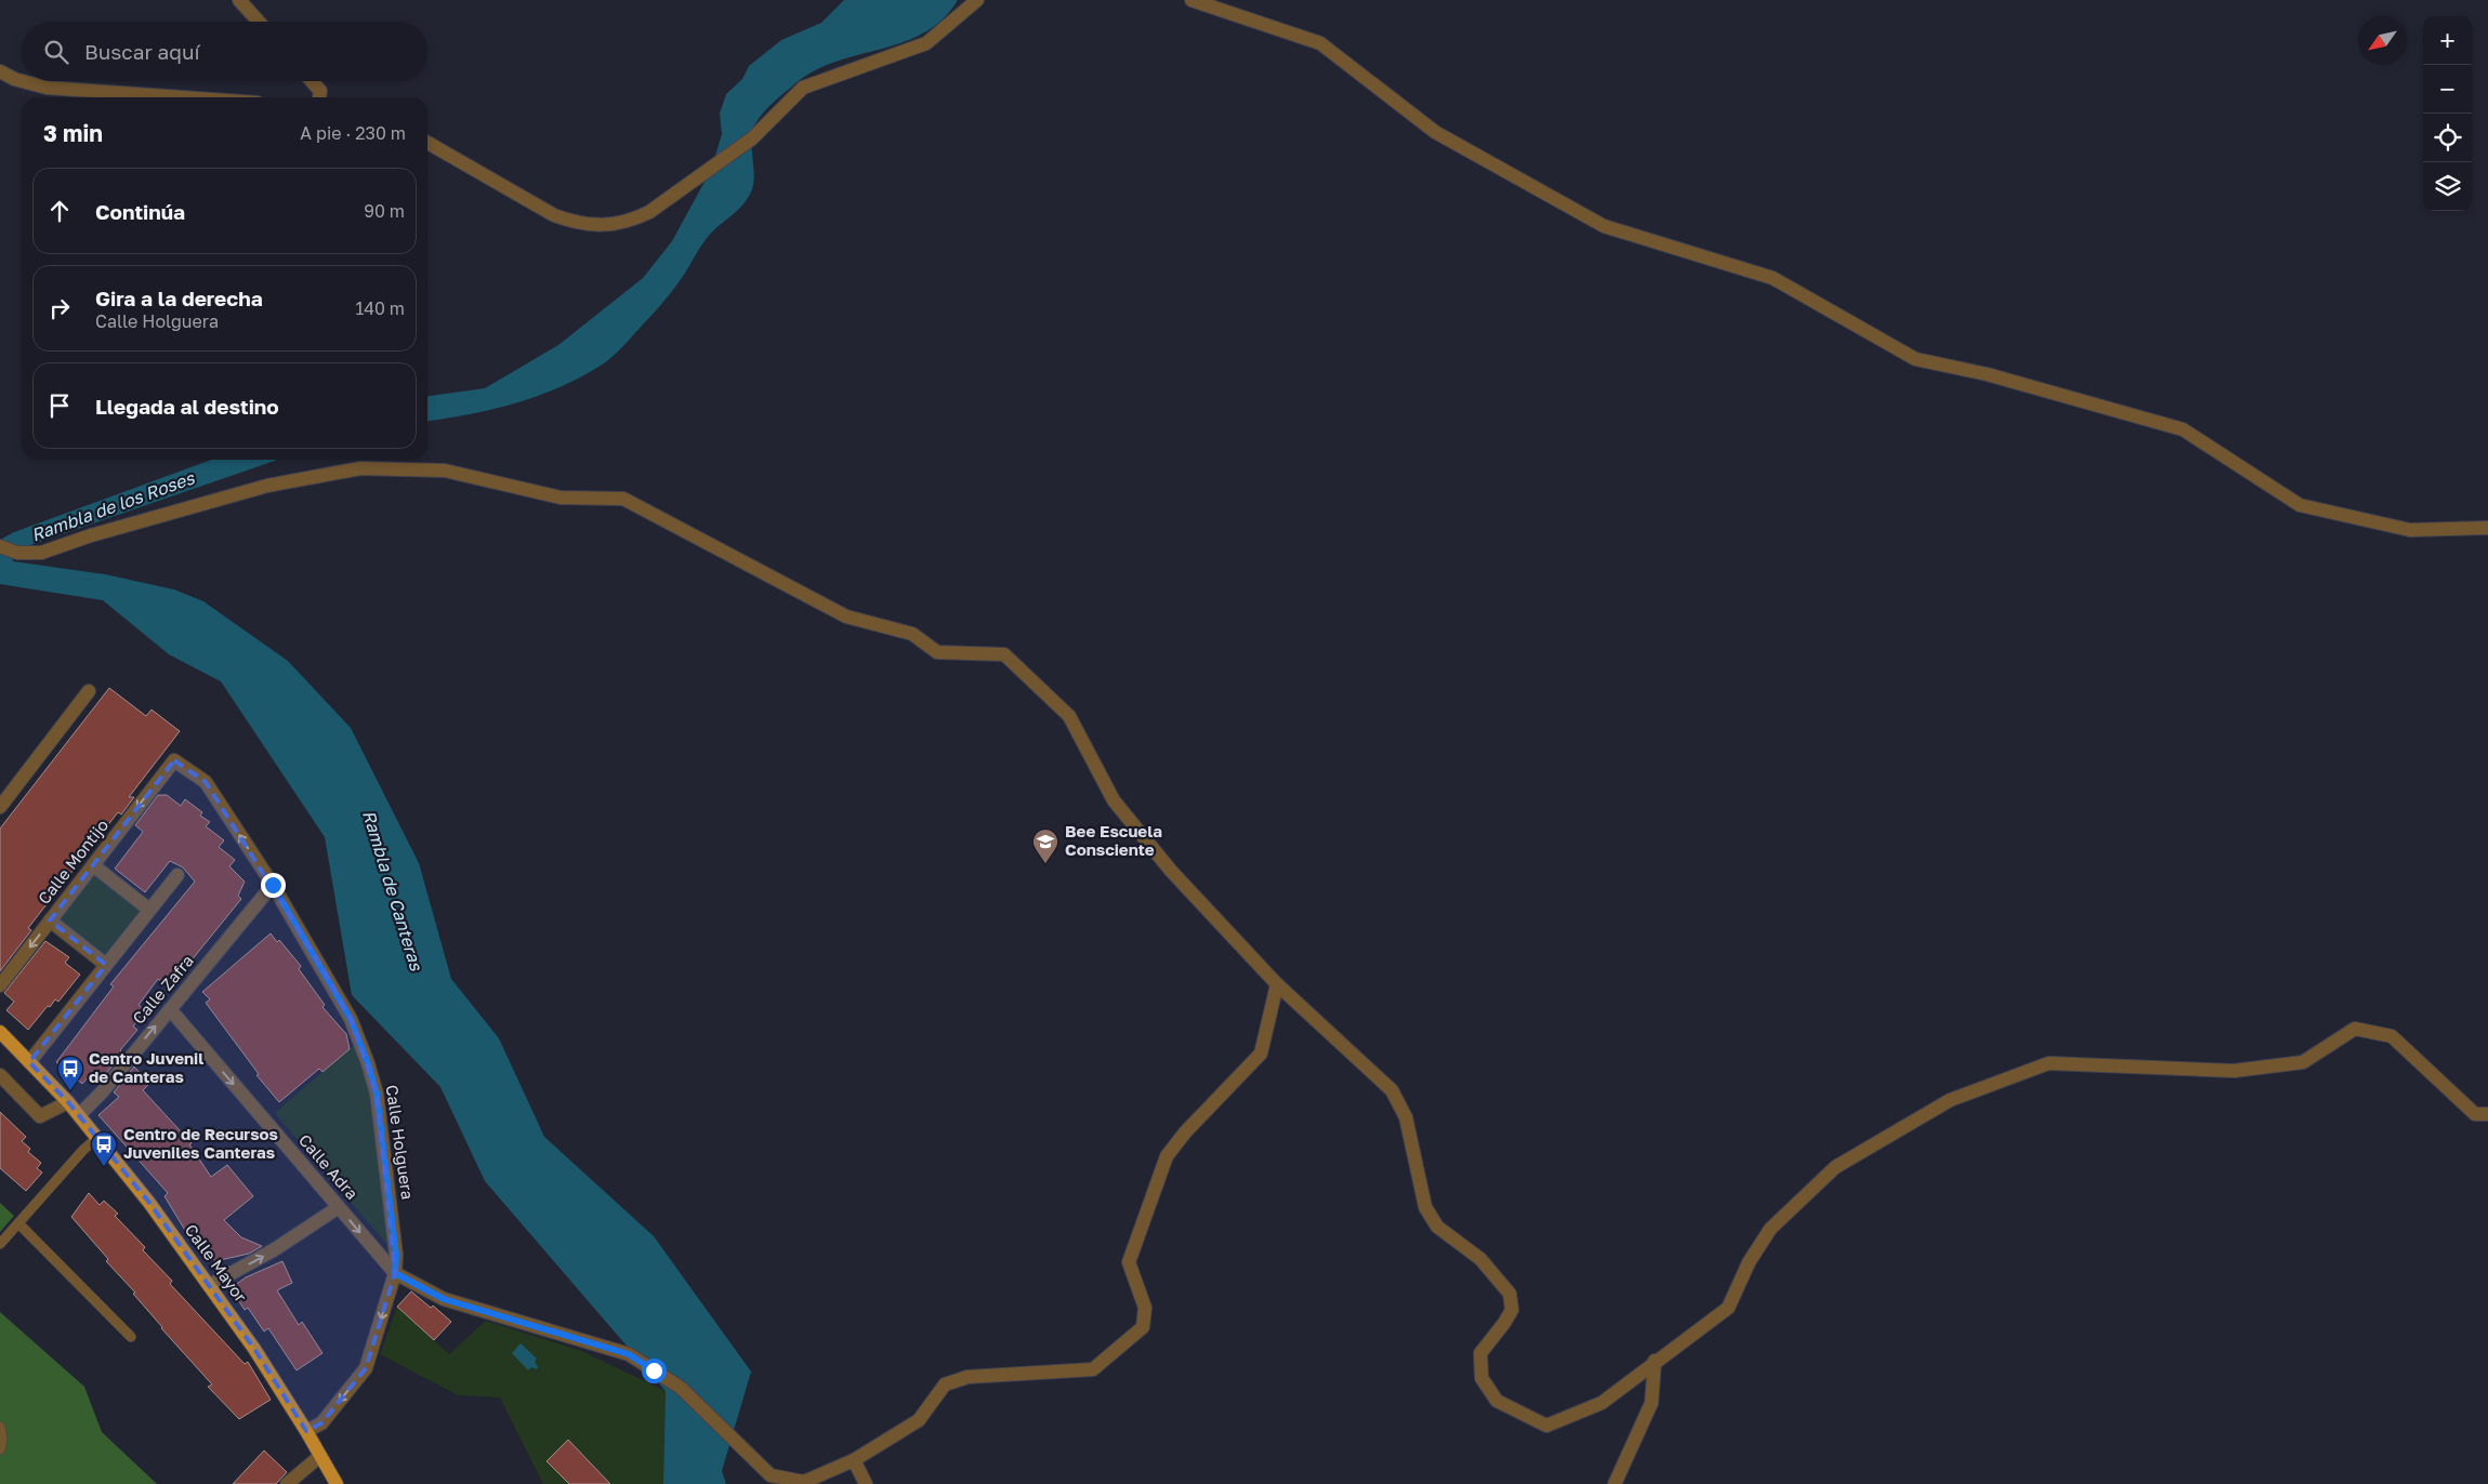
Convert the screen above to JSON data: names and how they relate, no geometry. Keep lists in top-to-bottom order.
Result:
{
  "streets": {
    "main road": ["Calle Mayor"],
    "street": [
      "Calle Montijo",
      "Calle Zafra",
      "Calle Holguera",
      "Calle Adra"
    ]
  },
  "crossings": [
    ["Calle Montijo", "Calle Holguera"],
    ["Calle Zafra", "Calle Holguera"],
    ["Calle Zafra", "Calle Adra"],
    ["Calle Zafra", "Calle Mayor"],
    ["Calle Holguera", "Calle Adra"],
    ["Calle Holguera", "Calle Mayor"]
  ],
  "one_way": ["Calle Adra"],
  "water": ["Rambla de los Roses", "Rambla de Canteras"],
  "places": {
    "school or university": ["Bee Escuela Consciente"],
    "bus stop": ["Centro Juvenil de Canteras", "Centro de Recursos Juveniles Canteras"]
  },
  "north": "bottom left",
  "page": {
    "map_buttons": ["+", "−"],
    "search": "Buscar aquí",
    "heading": ["3 min", "A pie · 230 m"],
    "list": [
      ["Continúa", "90 m"],
      ["Gira a la derecha", "Calle Holguera", "140 m"],
      "Llegada al destino"
    ]
  }
}
